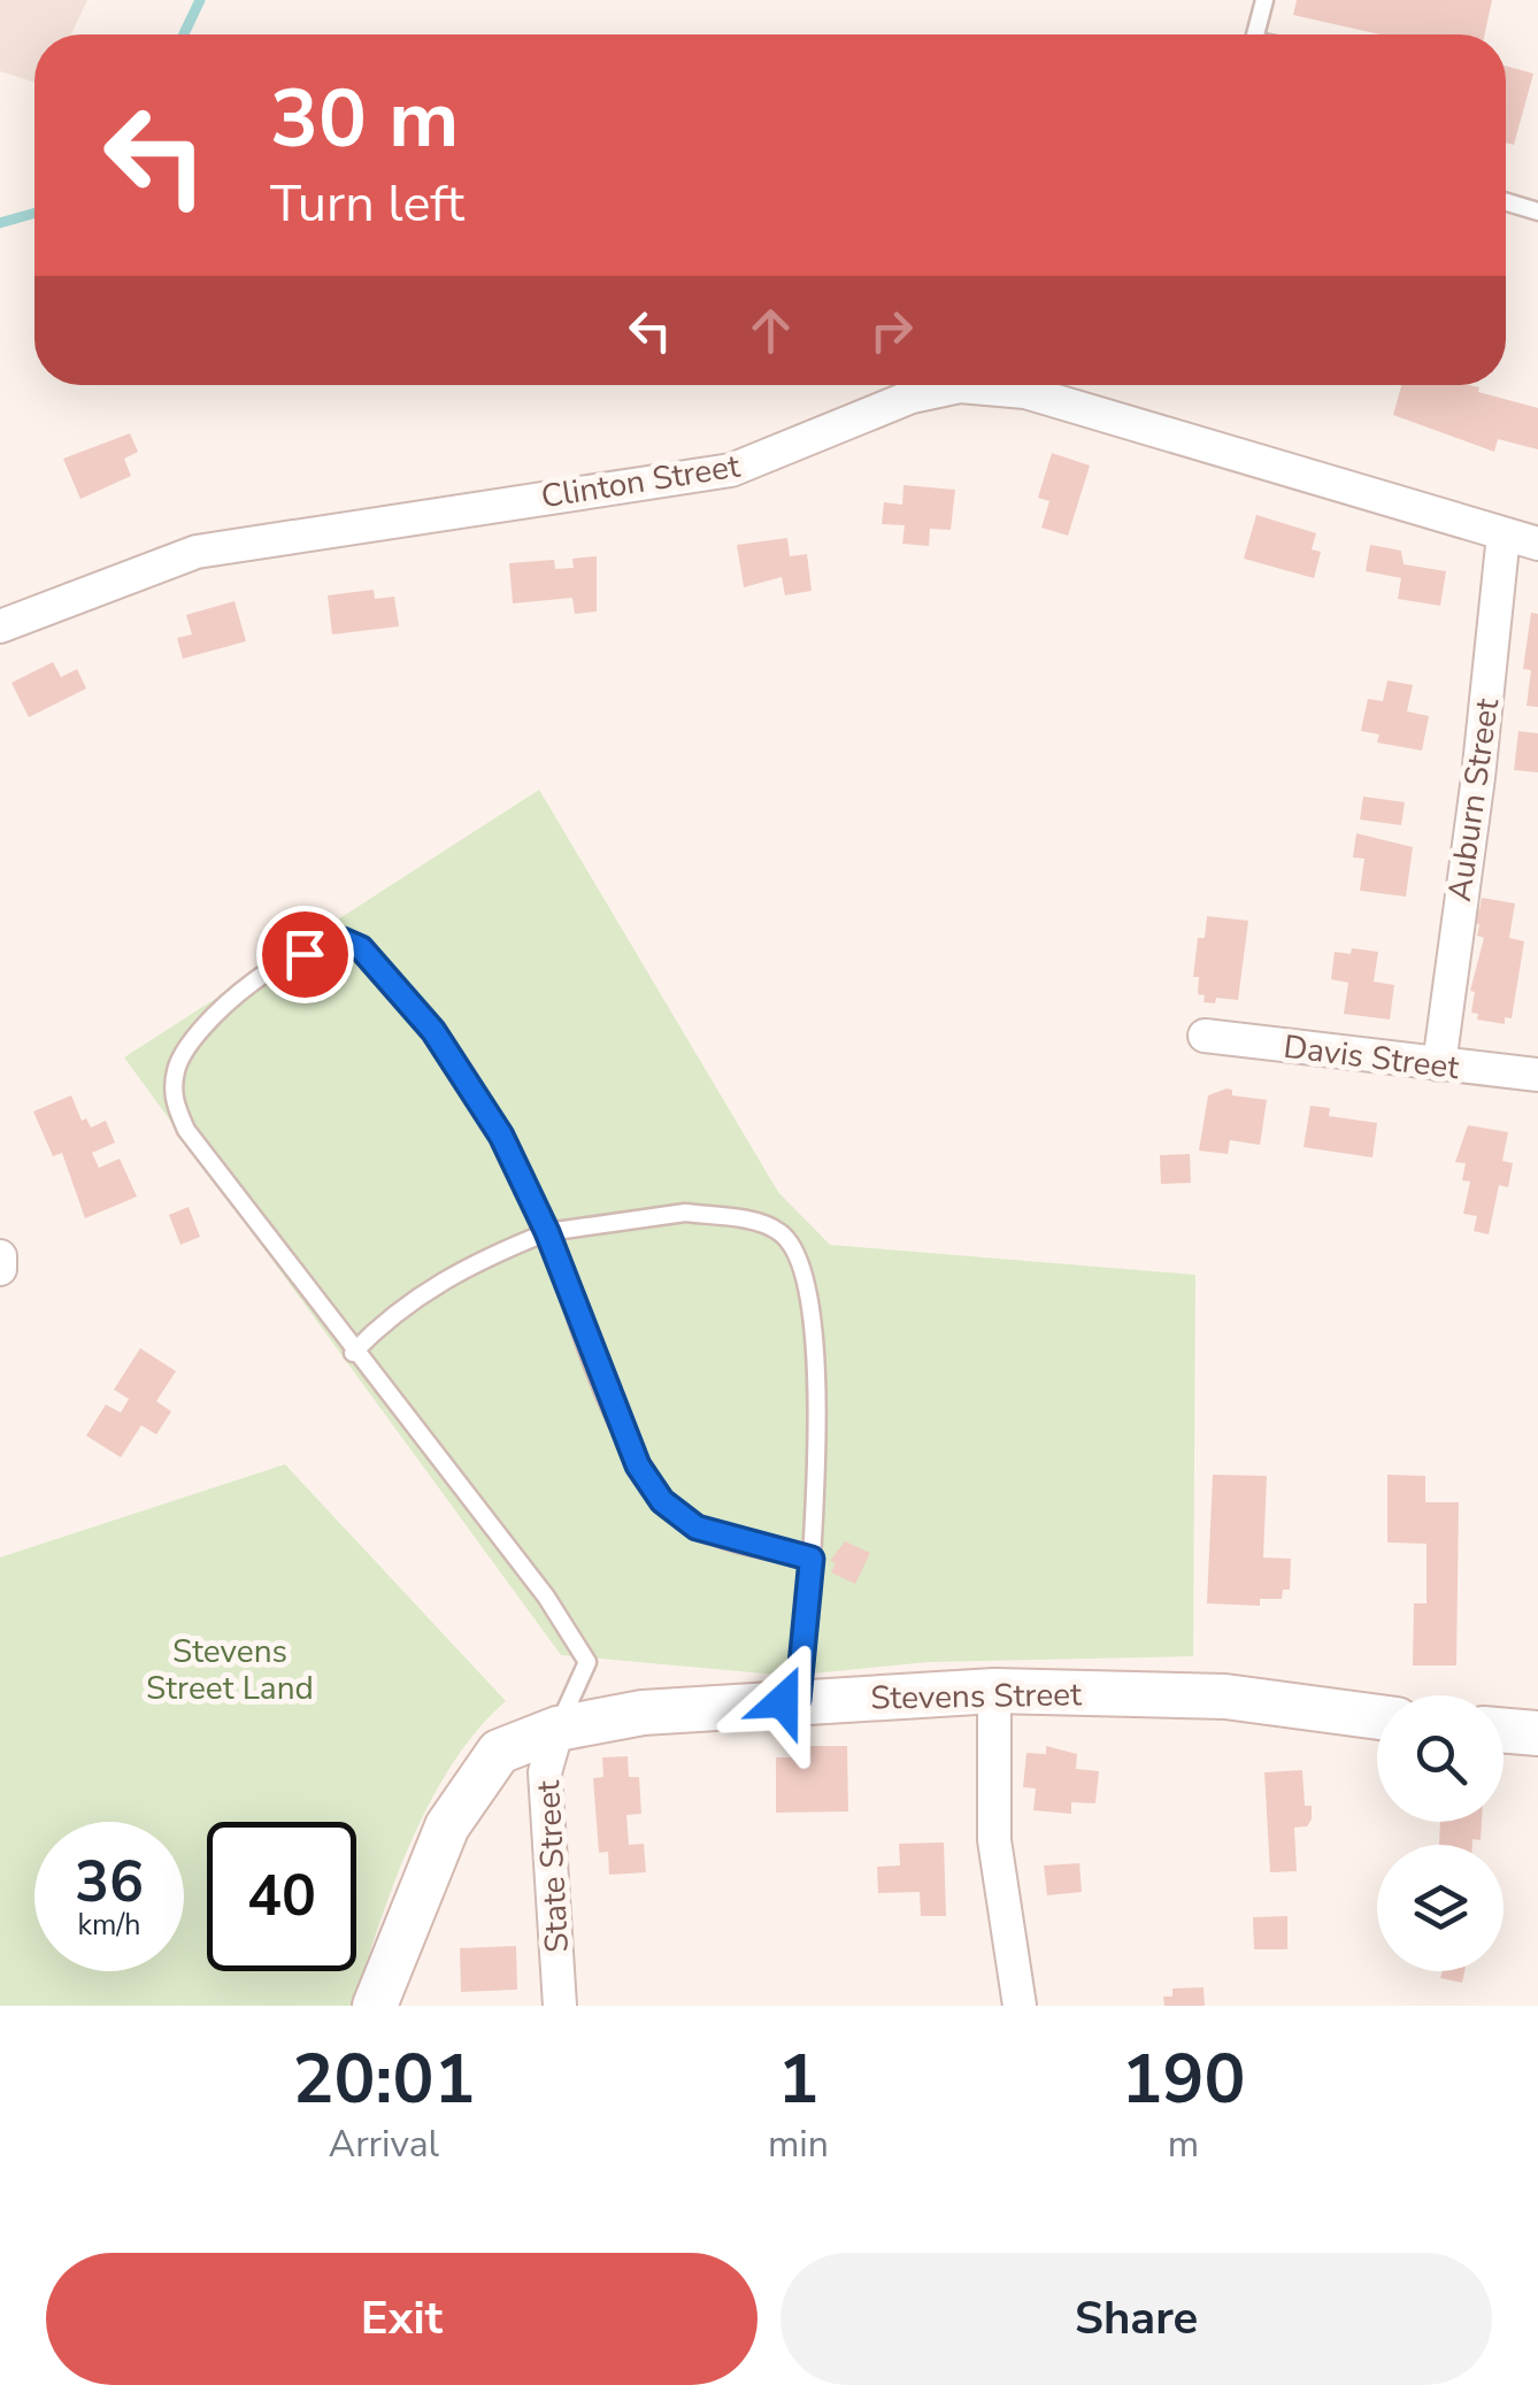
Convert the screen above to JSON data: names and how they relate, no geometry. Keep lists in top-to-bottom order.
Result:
{
  "streets": {
    "street": [
      "Clinton Street",
      "Auburn Street",
      "Davis Street",
      "Stevens Street",
      "State Street"
    ]
  },
  "crossings": [
    ["Clinton Street", "Auburn Street"],
    ["Auburn Street", "Davis Street"],
    ["Stevens Street", "State Street"]
  ],
  "parks": ["Stevens Street Land"],
  "page": {
    "turn": ["30 m", "Turn left"],
    "speed": "36 km/h",
    "limit": "40",
    "eta": [
      "20:01",
      "Arrival",
      "1",
      "min",
      "190",
      "m"
    ],
    "buttons": ["Exit", "Share"]
  }
}
